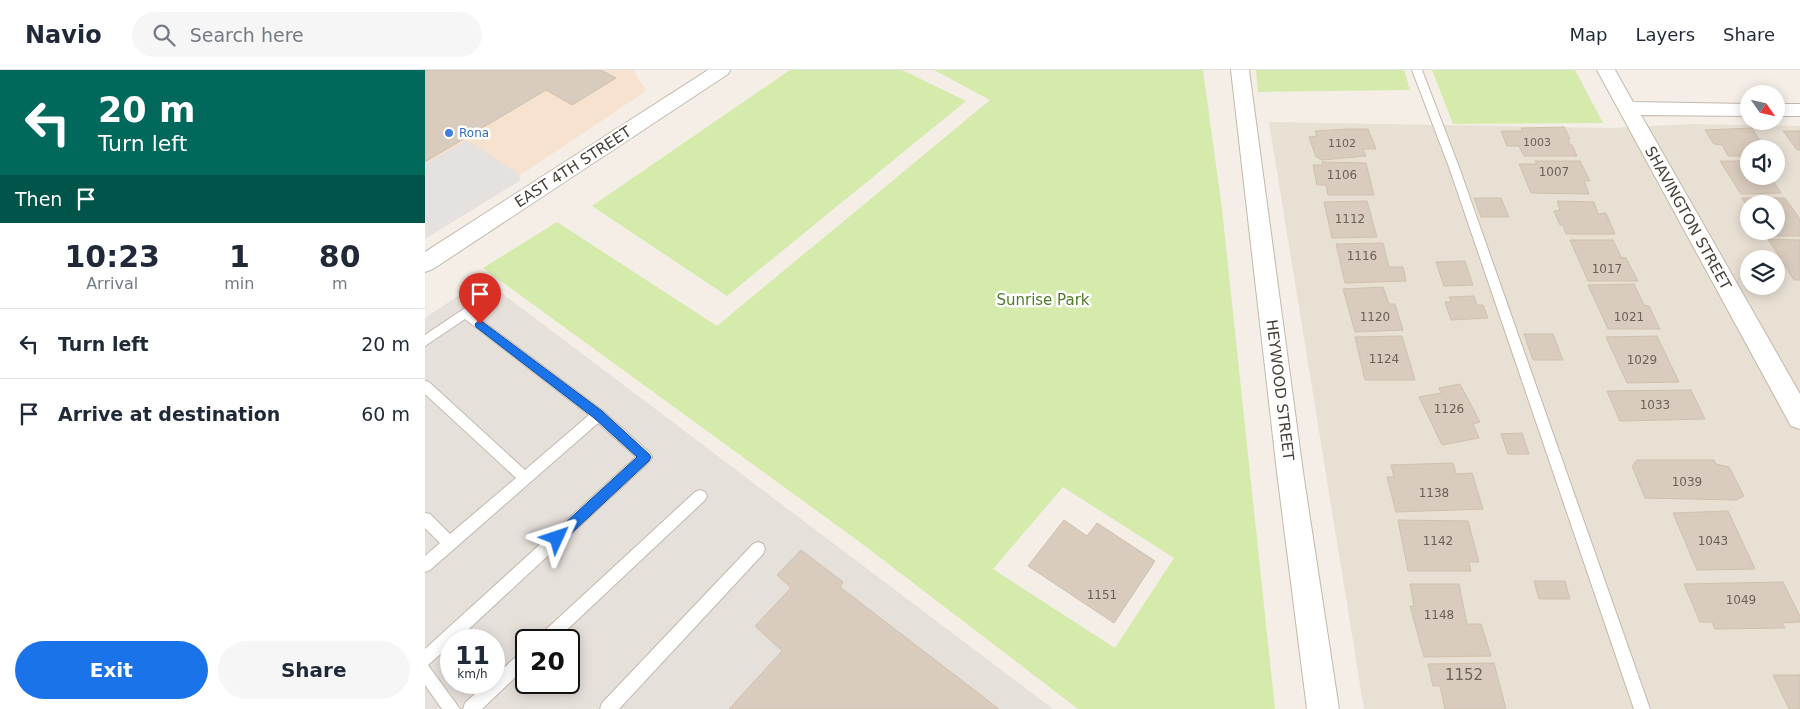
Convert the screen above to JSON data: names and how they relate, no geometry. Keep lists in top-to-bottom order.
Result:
{
  "streets": {
    "street": ["EAST 4TH STREET", "SHAVINGTON STREET", "HEYWOOD STREET"]
  },
  "parks": ["Sunrise Park"],
  "places": ["Rona"],
  "house_numbers": [
    "1003",
    "1102",
    "1007",
    "1106",
    "1112",
    "1116",
    "1017",
    "1120",
    "1021",
    "1124",
    "1029",
    "1033",
    "1126",
    "1039",
    "1138",
    "1142",
    "1043",
    "1151",
    "1049",
    "1148",
    "1152"
  ],
  "north": "bottom right",
  "page": {
    "header": "Navio",
    "search": "Search here",
    "nav": ["Map", "Layers", "Share"],
    "turn": ["20 m", "Turn left"],
    "then": "Then",
    "eta": [
      "10:23",
      "Arrival",
      "1",
      "min",
      "80",
      "m"
    ],
    "list": [
      {
        "name": "Turn left",
        "value": "20 m"
      },
      {
        "name": "Arrive at destination",
        "value": "60 m"
      }
    ],
    "speed": "11 km/h",
    "limit": "20",
    "buttons": ["Exit", "Share"]
  }
}
